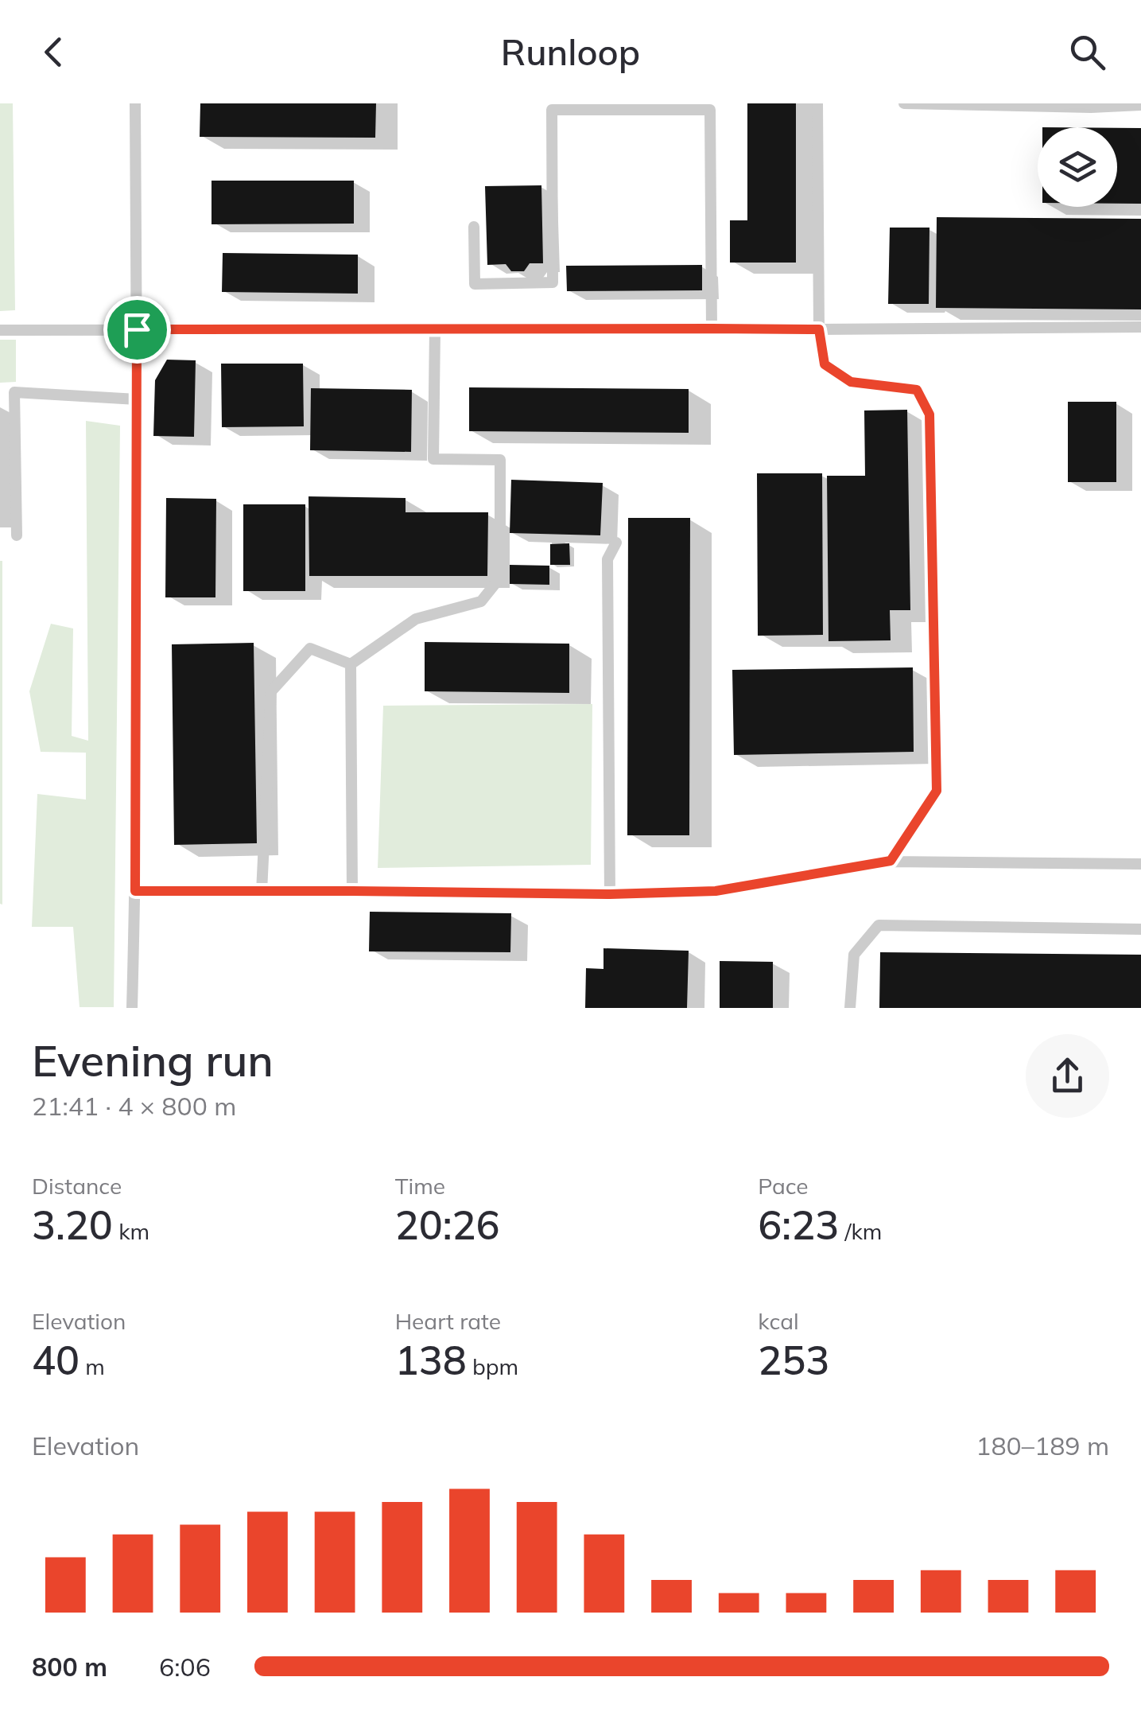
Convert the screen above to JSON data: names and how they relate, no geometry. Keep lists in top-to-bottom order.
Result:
{
  "page": {
    "header": "Runloop",
    "heading": ["Evening run", "21:41 · 4 × 800 m"],
    "stats": [
      ["Distance", "3.20 km"],
      ["Time", "20:26"],
      ["Pace", "6:23 /km"],
      ["Elevation", "40 m"],
      ["Heart rate", "138 bpm"],
      ["kcal", "253"]
    ],
    "chart": ["Elevation", "180–189 m"],
    "list": [
      {
        "name": "800 m",
        "note": "6:06"
      }
    ]
  }
}
